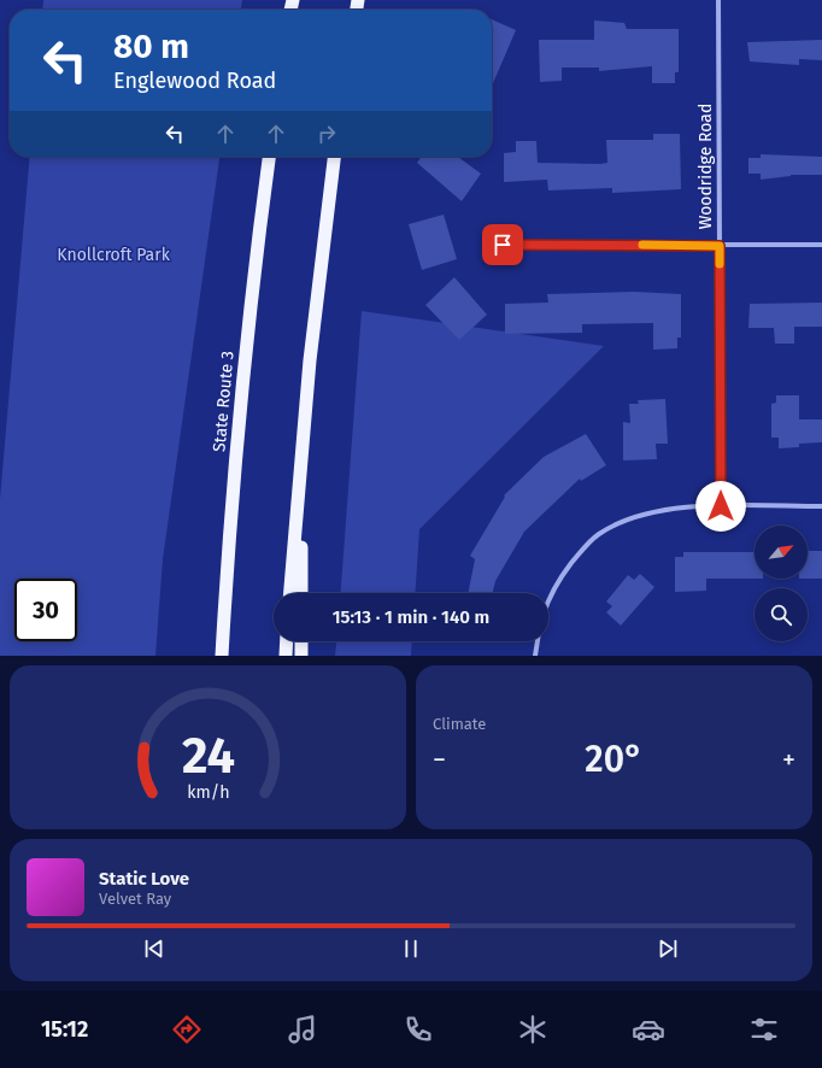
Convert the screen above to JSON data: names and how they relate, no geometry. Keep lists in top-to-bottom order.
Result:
{
  "streets": {
    "highway": ["State Route 3"],
    "street": ["Woodridge Road"]
  },
  "parks": ["Knollcroft Park"],
  "north": "top right",
  "page": {
    "turn": ["80 m", "Englewood Road"],
    "limit": "30",
    "trip": "15:13 · 1 min · 140 m",
    "tile": "Climate",
    "heat": ["−", "20°", "+"],
    "song": ["Static Love", "Velvet Ray"],
    "tabs": "15:12",
    "gauge": ["24", "km/h"]
  }
}
